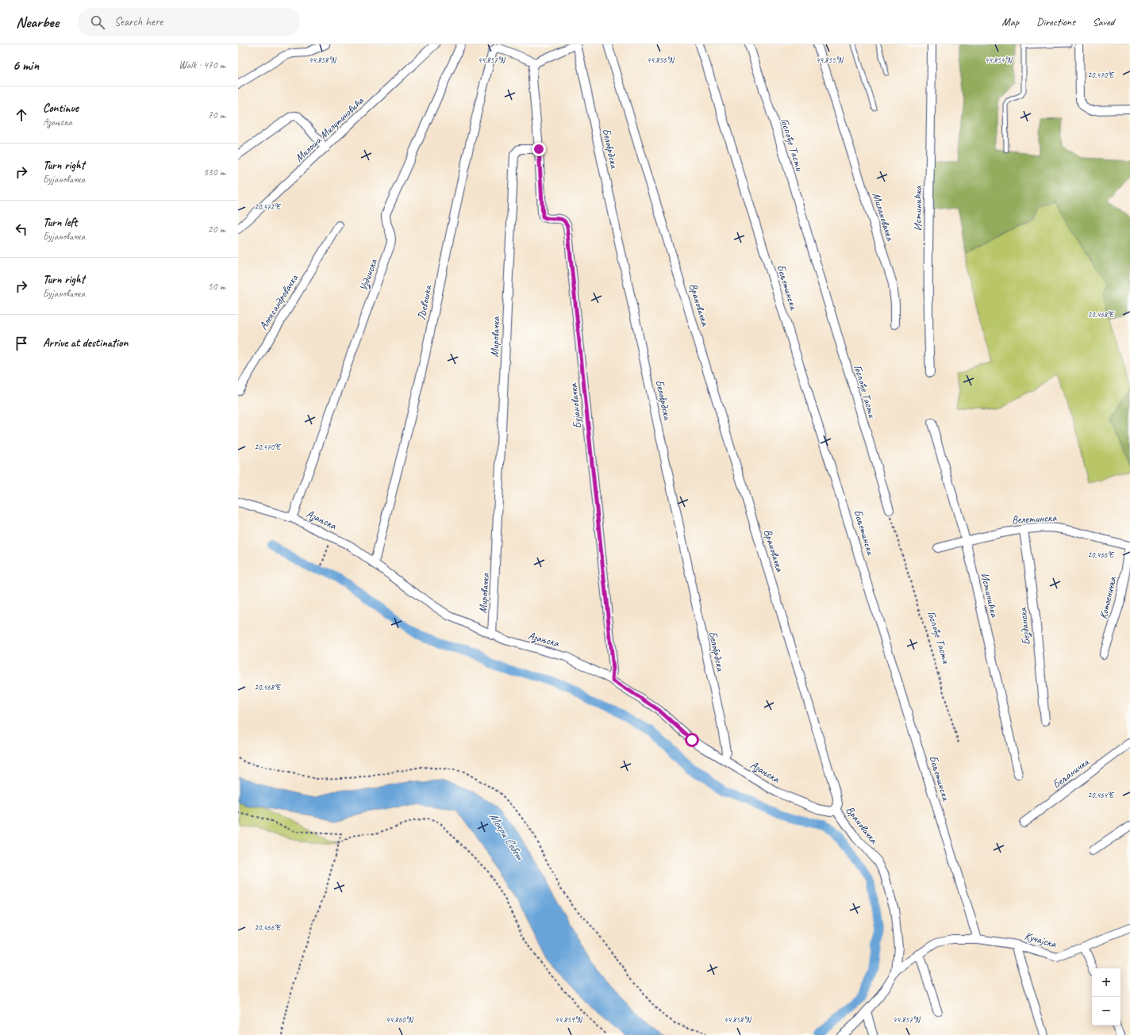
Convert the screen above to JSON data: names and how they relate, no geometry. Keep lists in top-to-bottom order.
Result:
{
  "streets": {
    "street": [
      "Милоша Милутиновића",
      "Госпође Тасти",
      "Белобрдска",
      "Истинићка",
      "Милановачка",
      "Уздинска",
      "Бољетинска",
      "Александровачка",
      "Љевошка",
      "Врановачка",
      "Мировачка",
      "Бујановачка",
      "Велетинска",
      "Азањска",
      "Котленичка",
      "Безданска",
      "Бељаничка",
      "Кучајска"
    ]
  },
  "crossings": [
    ["Белобрдска", "Азањска"],
    ["Истинићка", "Велетинска"],
    ["Уздинска", "Азањска"],
    ["Бољетинска", "Кучајска"],
    ["Љевошка", "Азањска"],
    ["Врановачка", "Азањска"],
    ["Мировачка", "Бујановачка"],
    ["Мировачка", "Азањска"],
    ["Бујановачка", "Азањска"],
    ["Велетинска", "Котленичка"],
    ["Велетинска", "Безданска"]
  ],
  "water": ["Мокри Себеш"],
  "page": {
    "header": "Nearbee",
    "search": "Search here",
    "nav": ["Map", "Directions", "Saved"],
    "heading": ["6 min", "Walk · 470 m"],
    "list": [
      ["Continue", "Азањска", "70 m"],
      ["Turn right", "Бујановачка", "330 m"],
      ["Turn left", "Бујановачка", "20 m"],
      ["Turn right", "Бујановачка", "50 m"],
      "Arrive at destination"
    ],
    "map_buttons": ["+", "−"]
  },
  "coordinates": [
    "44.858°N",
    "44.857°N",
    "44.856°N",
    "44.855°N",
    "44.854°N",
    "20.470°E",
    "20.472°E",
    "20.468°E",
    "20.466°E",
    "20.464°E",
    "44.860°N",
    "44.859°N"
  ]
}
